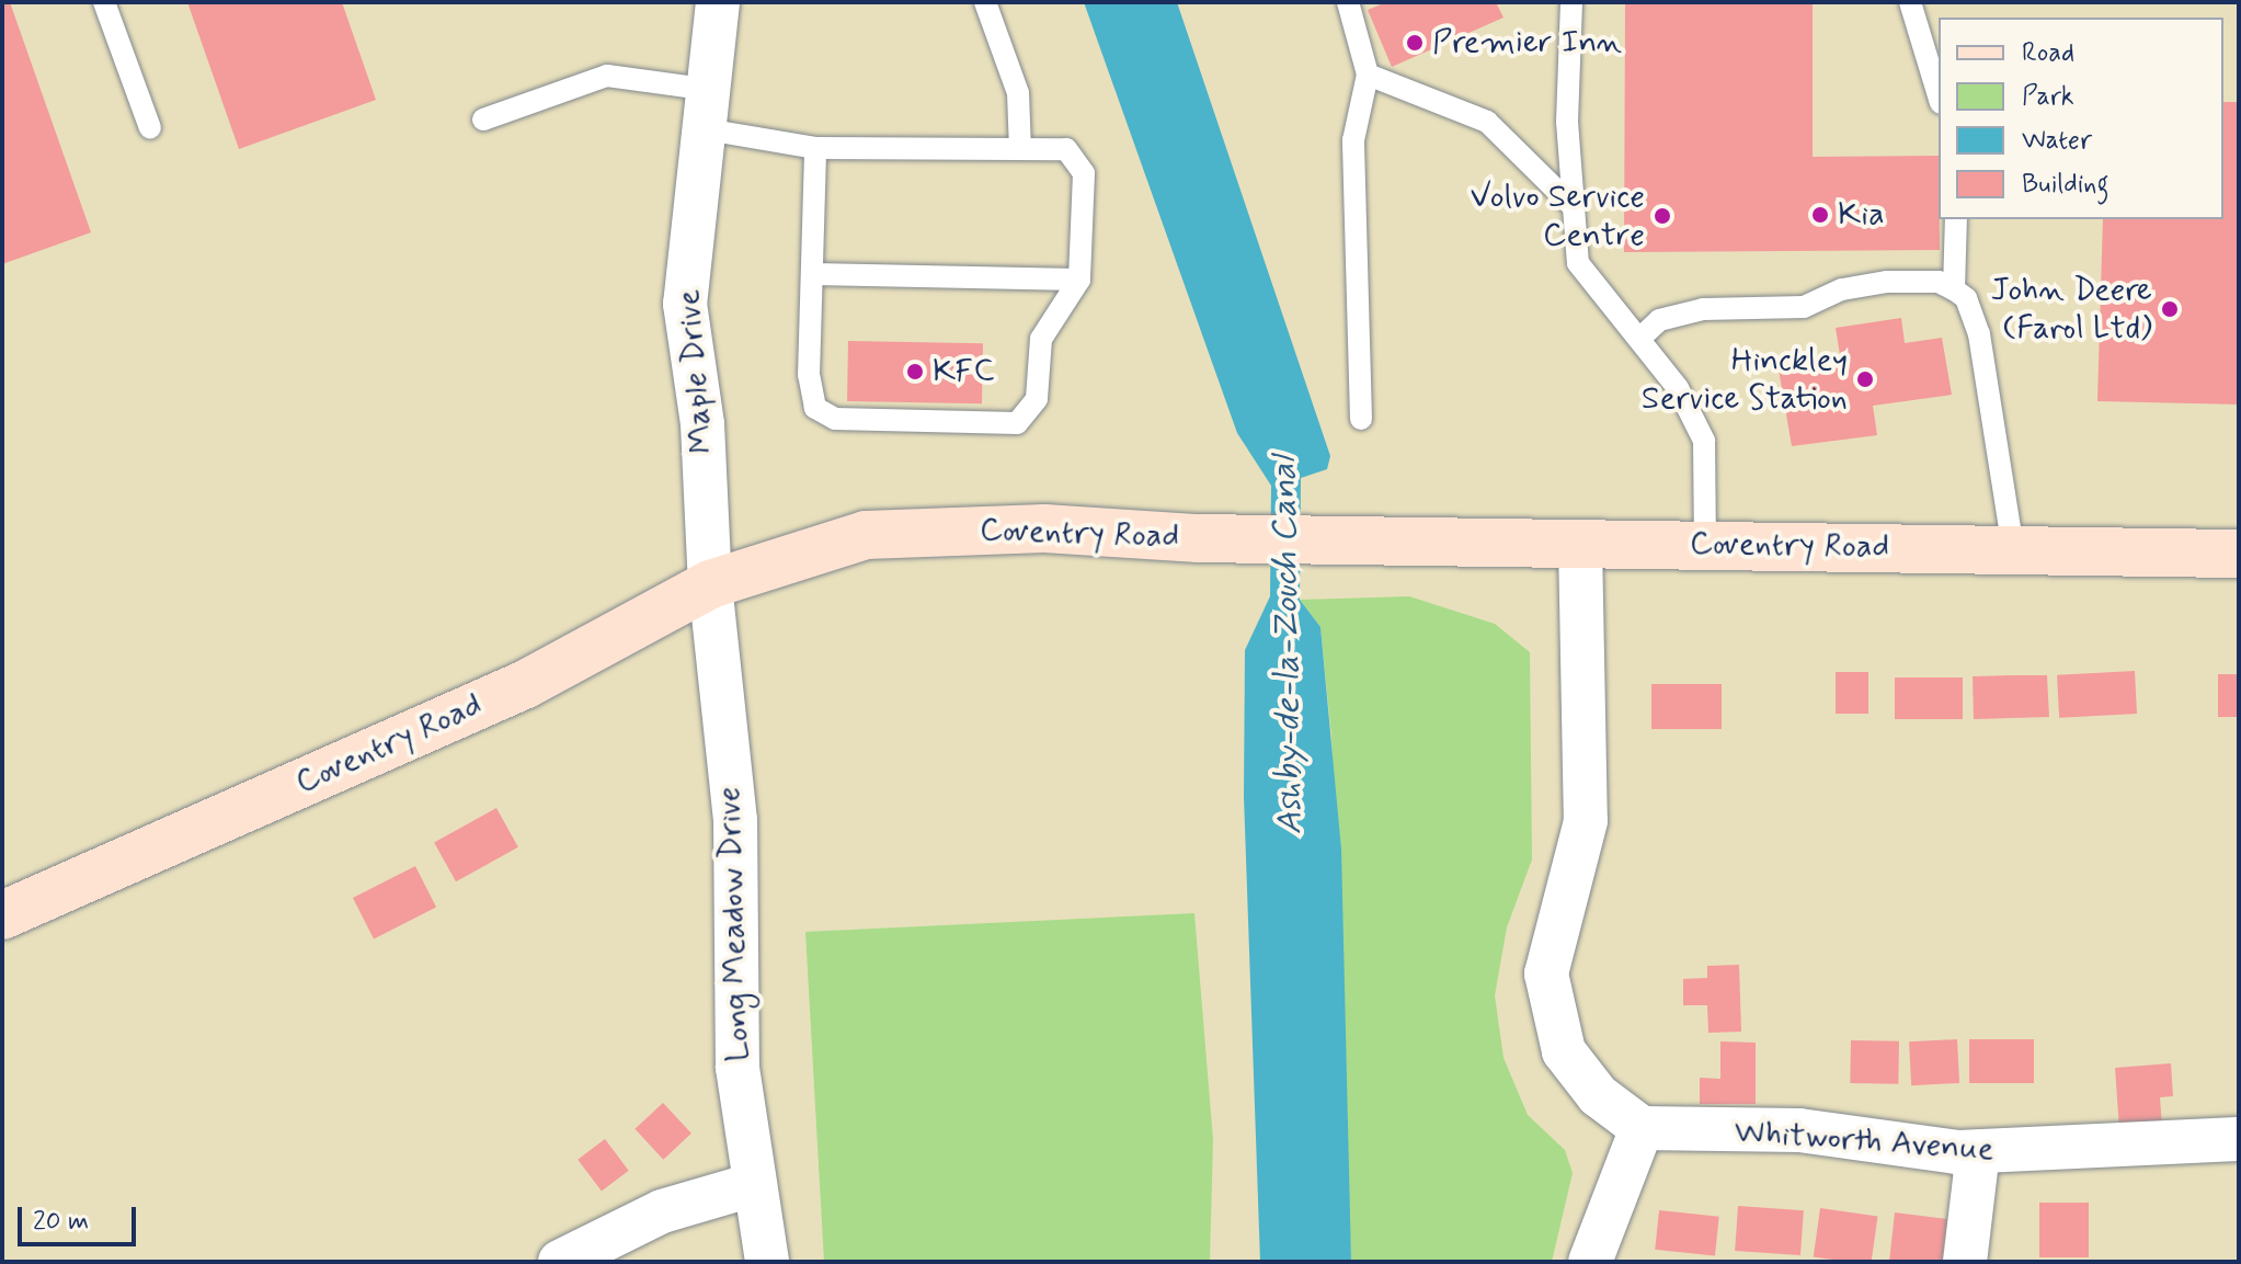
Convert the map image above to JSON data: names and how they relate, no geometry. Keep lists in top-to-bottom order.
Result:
{
  "streets": {
    "main road": ["Coventry Road"],
    "street": ["Maple Drive", "Long Meadow Drive", "Whitworth Avenue"]
  },
  "crossings": [
    ["Maple Drive", "Coventry Road"],
    ["Maple Drive", "Long Meadow Drive"],
    ["Coventry Road", "Long Meadow Drive"]
  ],
  "water": ["Ashby-de-la-Zouch Canal"],
  "places": [
    "Premier Inn",
    "Kia",
    "Volvo Service Centre",
    "John Deere (Farol Ltd)",
    "KFC",
    "Hinckley Service Station"
  ],
  "legend": [
    "Road",
    "Park",
    "Water",
    "Building"
  ],
  "scale_bar": "20 m"
}
